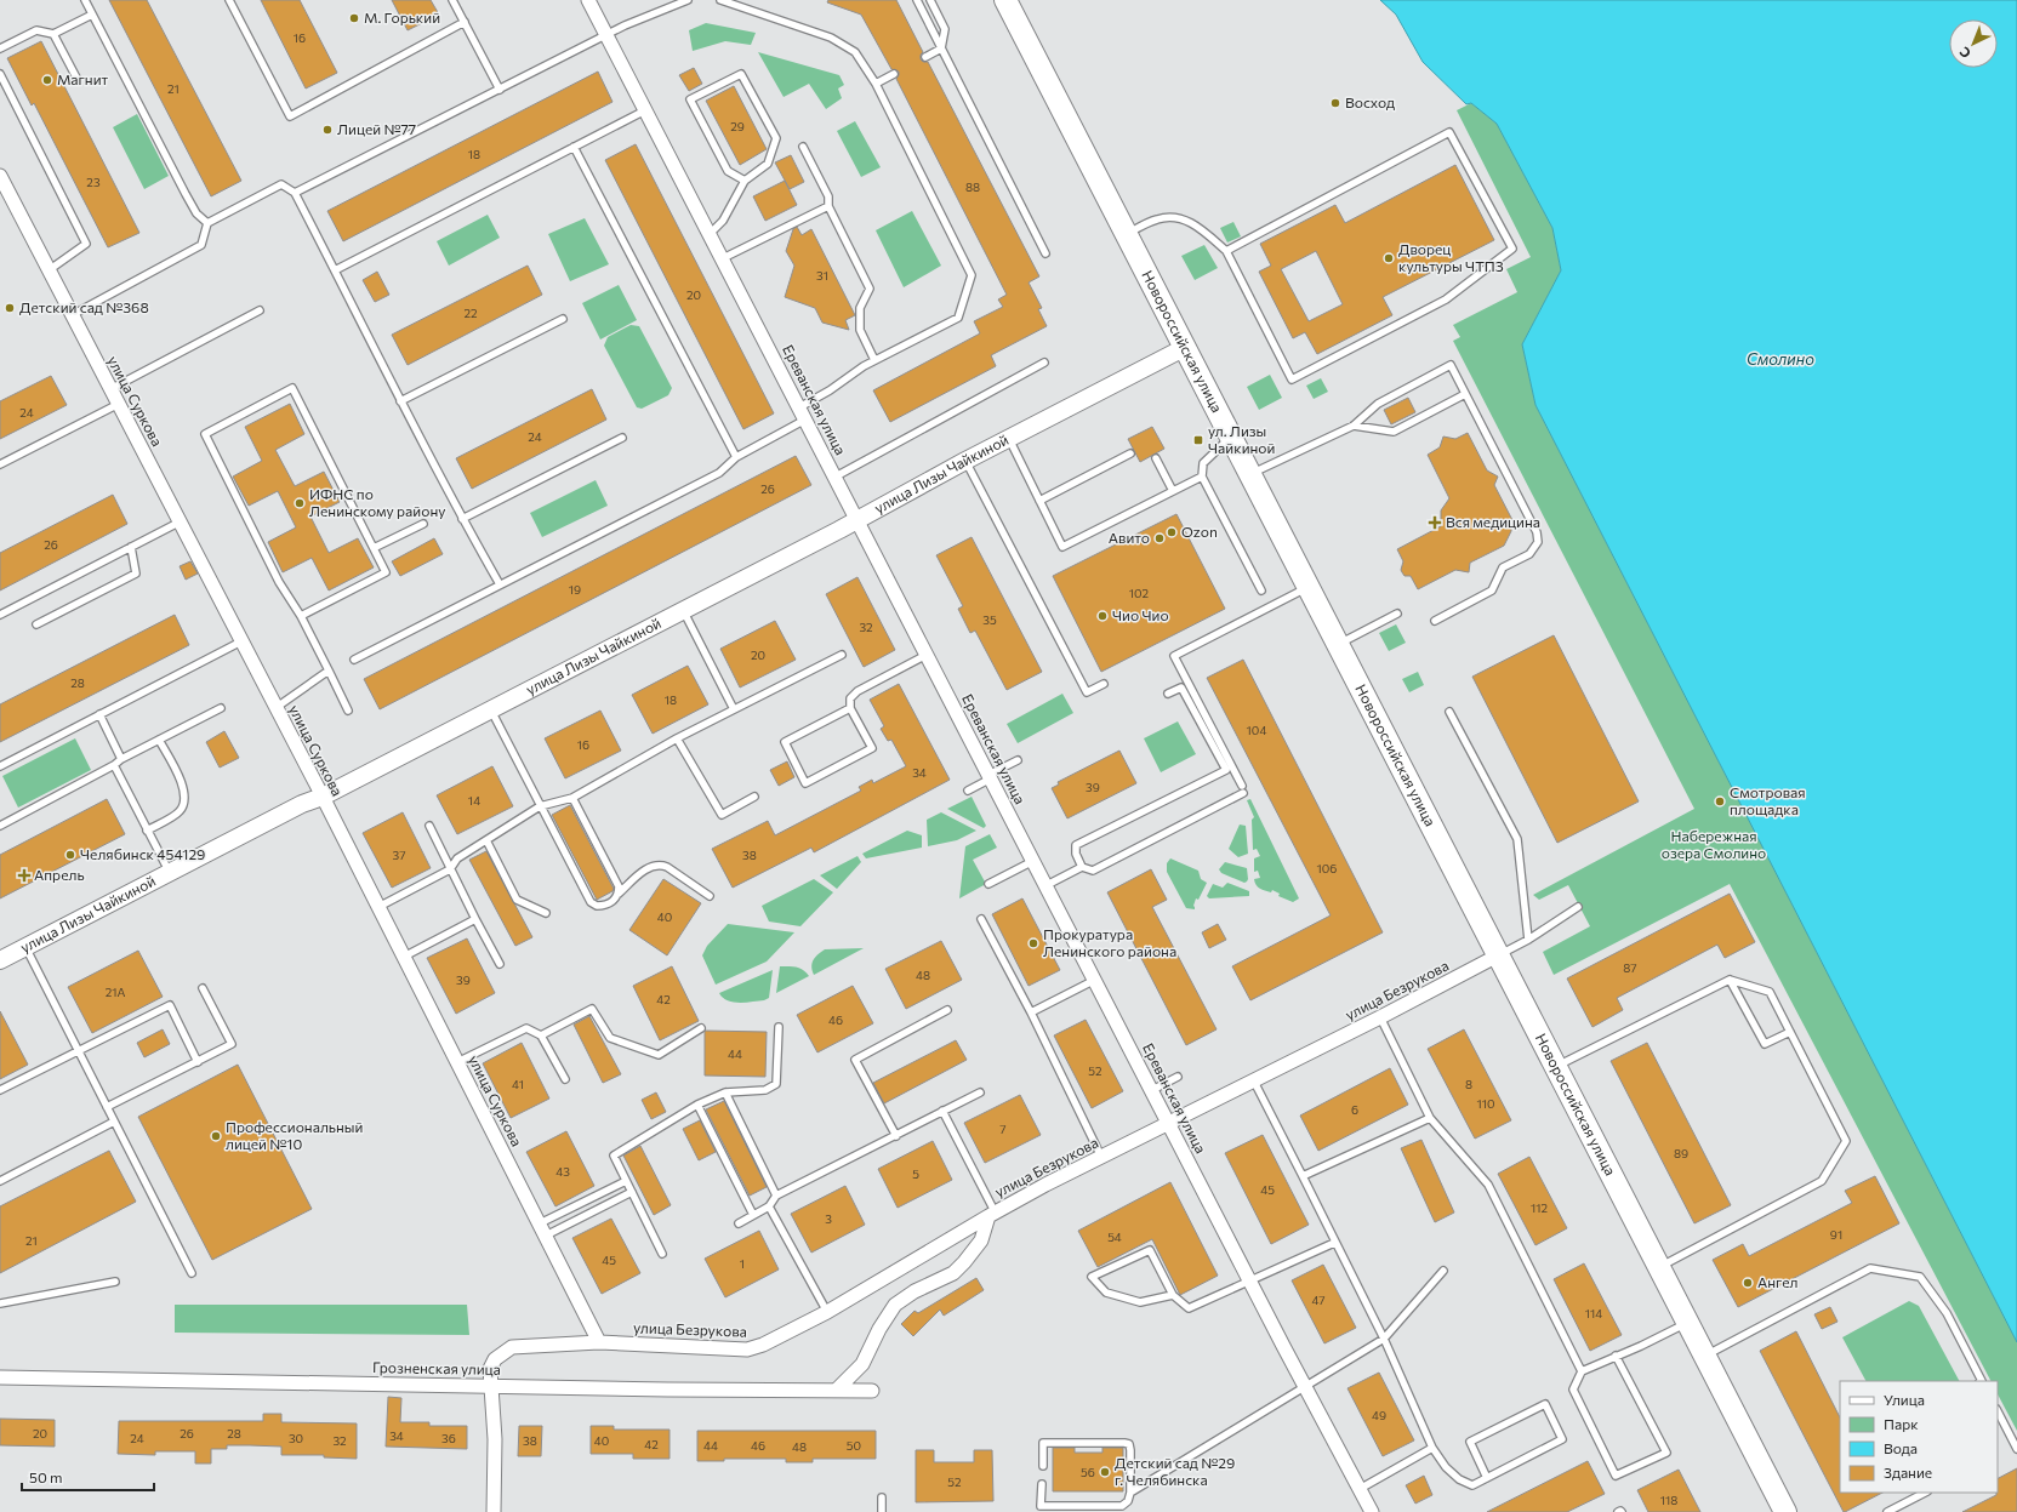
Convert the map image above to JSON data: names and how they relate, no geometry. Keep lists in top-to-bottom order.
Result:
{
  "streets": {
    "main road": ["Новороссийская улица"],
    "street": [
      "Ереванская улица",
      "улица Суркова",
      "улица Лизы Чайкиной",
      "улица Безрукова",
      "Грозненская улица"
    ]
  },
  "crossings": [
    ["Новороссийская улица", "улица Лизы Чайкиной"],
    ["Новороссийская улица", "улица Безрукова"],
    ["Ереванская улица", "улица Лизы Чайкиной"],
    ["Ереванская улица", "улица Безрукова"],
    ["улица Суркова", "улица Лизы Чайкиной"],
    ["улица Суркова", "улица Безрукова"],
    ["улица Безрукова", "Грозненская улица"]
  ],
  "water": ["Смолино"],
  "parks": ["Набережная озера Смолино"],
  "places": {
    "other": [
      "М. Горький",
      "Магнит",
      "Восход",
      "Лицей №77",
      "Дворец культуры ЧТПЗ",
      "Детский сад №368",
      "ИФНС по Ленинскому району",
      "Ozon",
      "Авито",
      "Чио Чио",
      "Смотровая площадка",
      "Челябинск 454129",
      "Прокуратура Ленинского района",
      "Профессиональный лицей №10",
      "Ангел",
      "Детский сад №29 г. Челябинска"
    ],
    "transit": ["ул. Лизы Чайкиной"],
    "health": ["Вся медицина", "Апрель"]
  },
  "house_numbers": [
    "16",
    "21",
    "29",
    "18",
    "23",
    "88",
    "31",
    "20",
    "22",
    "24",
    "24",
    "26",
    "26",
    "19",
    "102",
    "35",
    "32",
    "20",
    "28",
    "18",
    "104",
    "16",
    "34",
    "39",
    "14",
    "37",
    "38",
    "106",
    "40",
    "87",
    "48",
    "39",
    "21А",
    "42",
    "46",
    "44",
    "52",
    "41",
    "8",
    "110",
    "6",
    "7",
    "89",
    "43",
    "5",
    "45",
    "112",
    "3",
    "91",
    "54",
    "21",
    "45",
    "1",
    "47",
    "114",
    "49",
    "20",
    "26",
    "28",
    "34",
    "24",
    "30",
    "36",
    "32",
    "38",
    "40",
    "42",
    "44",
    "46",
    "50",
    "48",
    "56",
    "52",
    "118"
  ],
  "legend": [
    "Улица",
    "Парк",
    "Вода",
    "Здание"
  ],
  "scale_bar": "50 m",
  "north": "bottom left"
}
